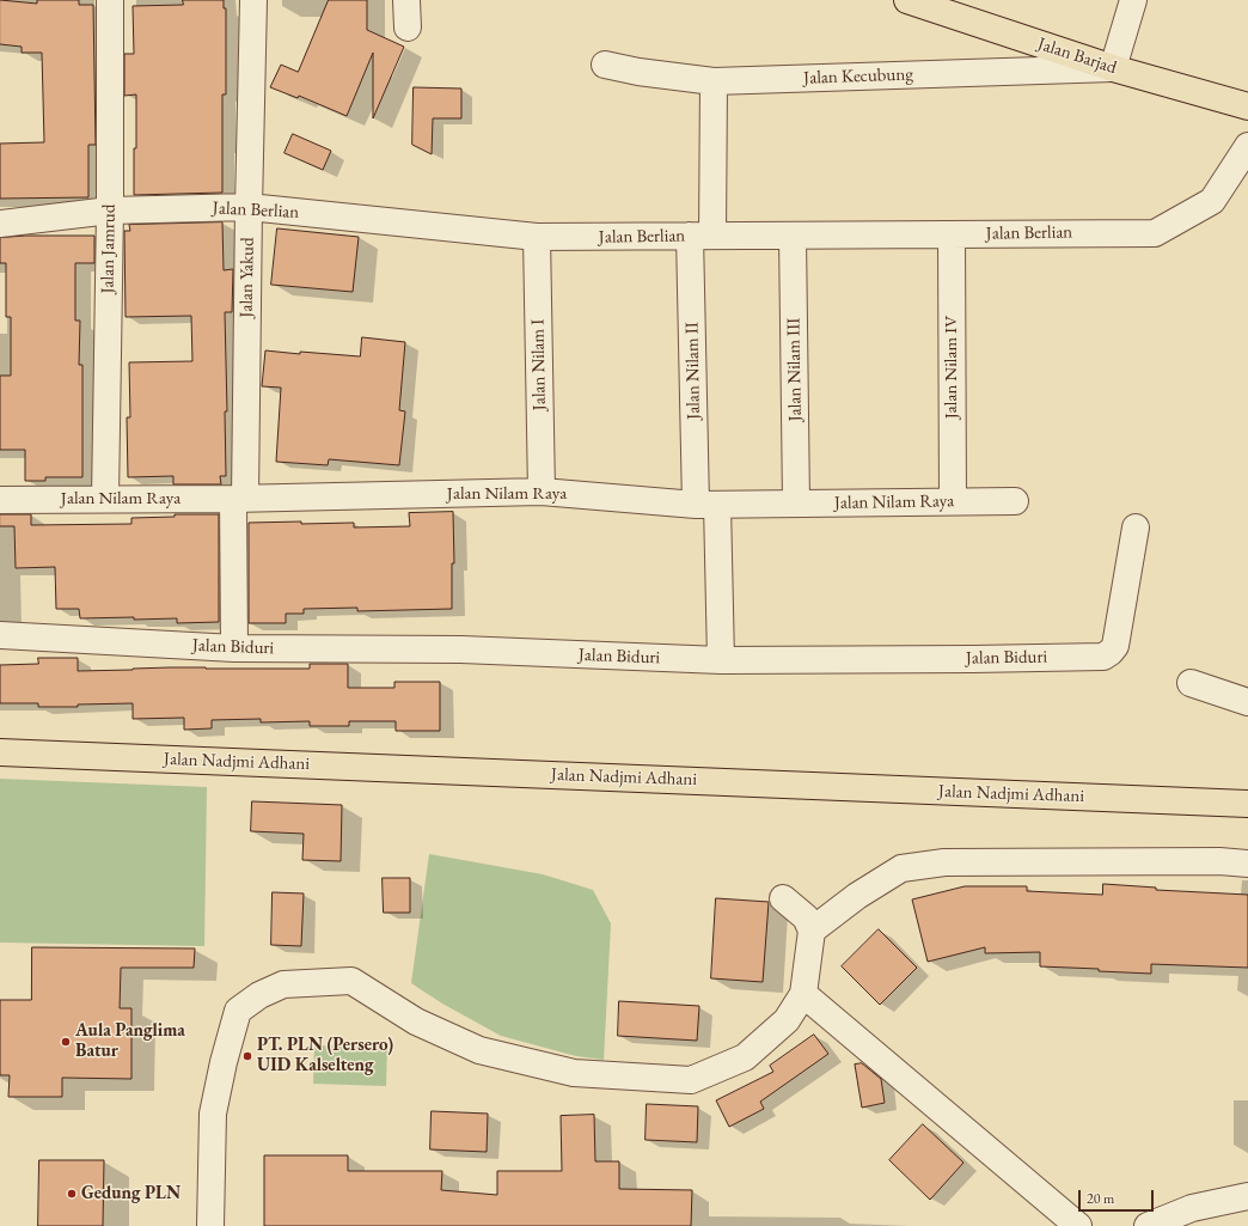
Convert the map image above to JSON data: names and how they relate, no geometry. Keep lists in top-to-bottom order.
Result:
{
  "streets": {
    "main road": ["Jalan Barjad", "Jalan Nadjmi Adhani"],
    "street": [
      "Jalan Kecubung",
      "Jalan Berlian",
      "Jalan Jamrud",
      "Jalan Yakud",
      "Jalan Nilam I",
      "Jalan Nilam IV",
      "Jalan Nilam III",
      "Jalan Nilam II",
      "Jalan Nilam Raya",
      "Jalan Biduri"
    ]
  },
  "crossings": [
    ["Jalan Barjad", "Jalan Kecubung"],
    ["Jalan Kecubung", "Jalan Nilam II"],
    ["Jalan Berlian", "Jalan Jamrud"],
    ["Jalan Berlian", "Jalan Yakud"],
    ["Jalan Berlian", "Jalan Nilam I"],
    ["Jalan Berlian", "Jalan Nilam IV"],
    ["Jalan Berlian", "Jalan Nilam III"],
    ["Jalan Berlian", "Jalan Nilam II"],
    ["Jalan Jamrud", "Jalan Nilam Raya"],
    ["Jalan Yakud", "Jalan Nilam Raya"],
    ["Jalan Yakud", "Jalan Biduri"],
    ["Jalan Nilam I", "Jalan Nilam Raya"],
    ["Jalan Nilam IV", "Jalan Nilam Raya"],
    ["Jalan Nilam III", "Jalan Nilam Raya"],
    ["Jalan Nilam II", "Jalan Nilam Raya"],
    ["Jalan Nilam II", "Jalan Biduri"]
  ],
  "places": ["Aula Panglima Batur", "PT. PLN (Persero) UID Kalselteng", "Gedung PLN"],
  "scale_bar": "20 m"
}
